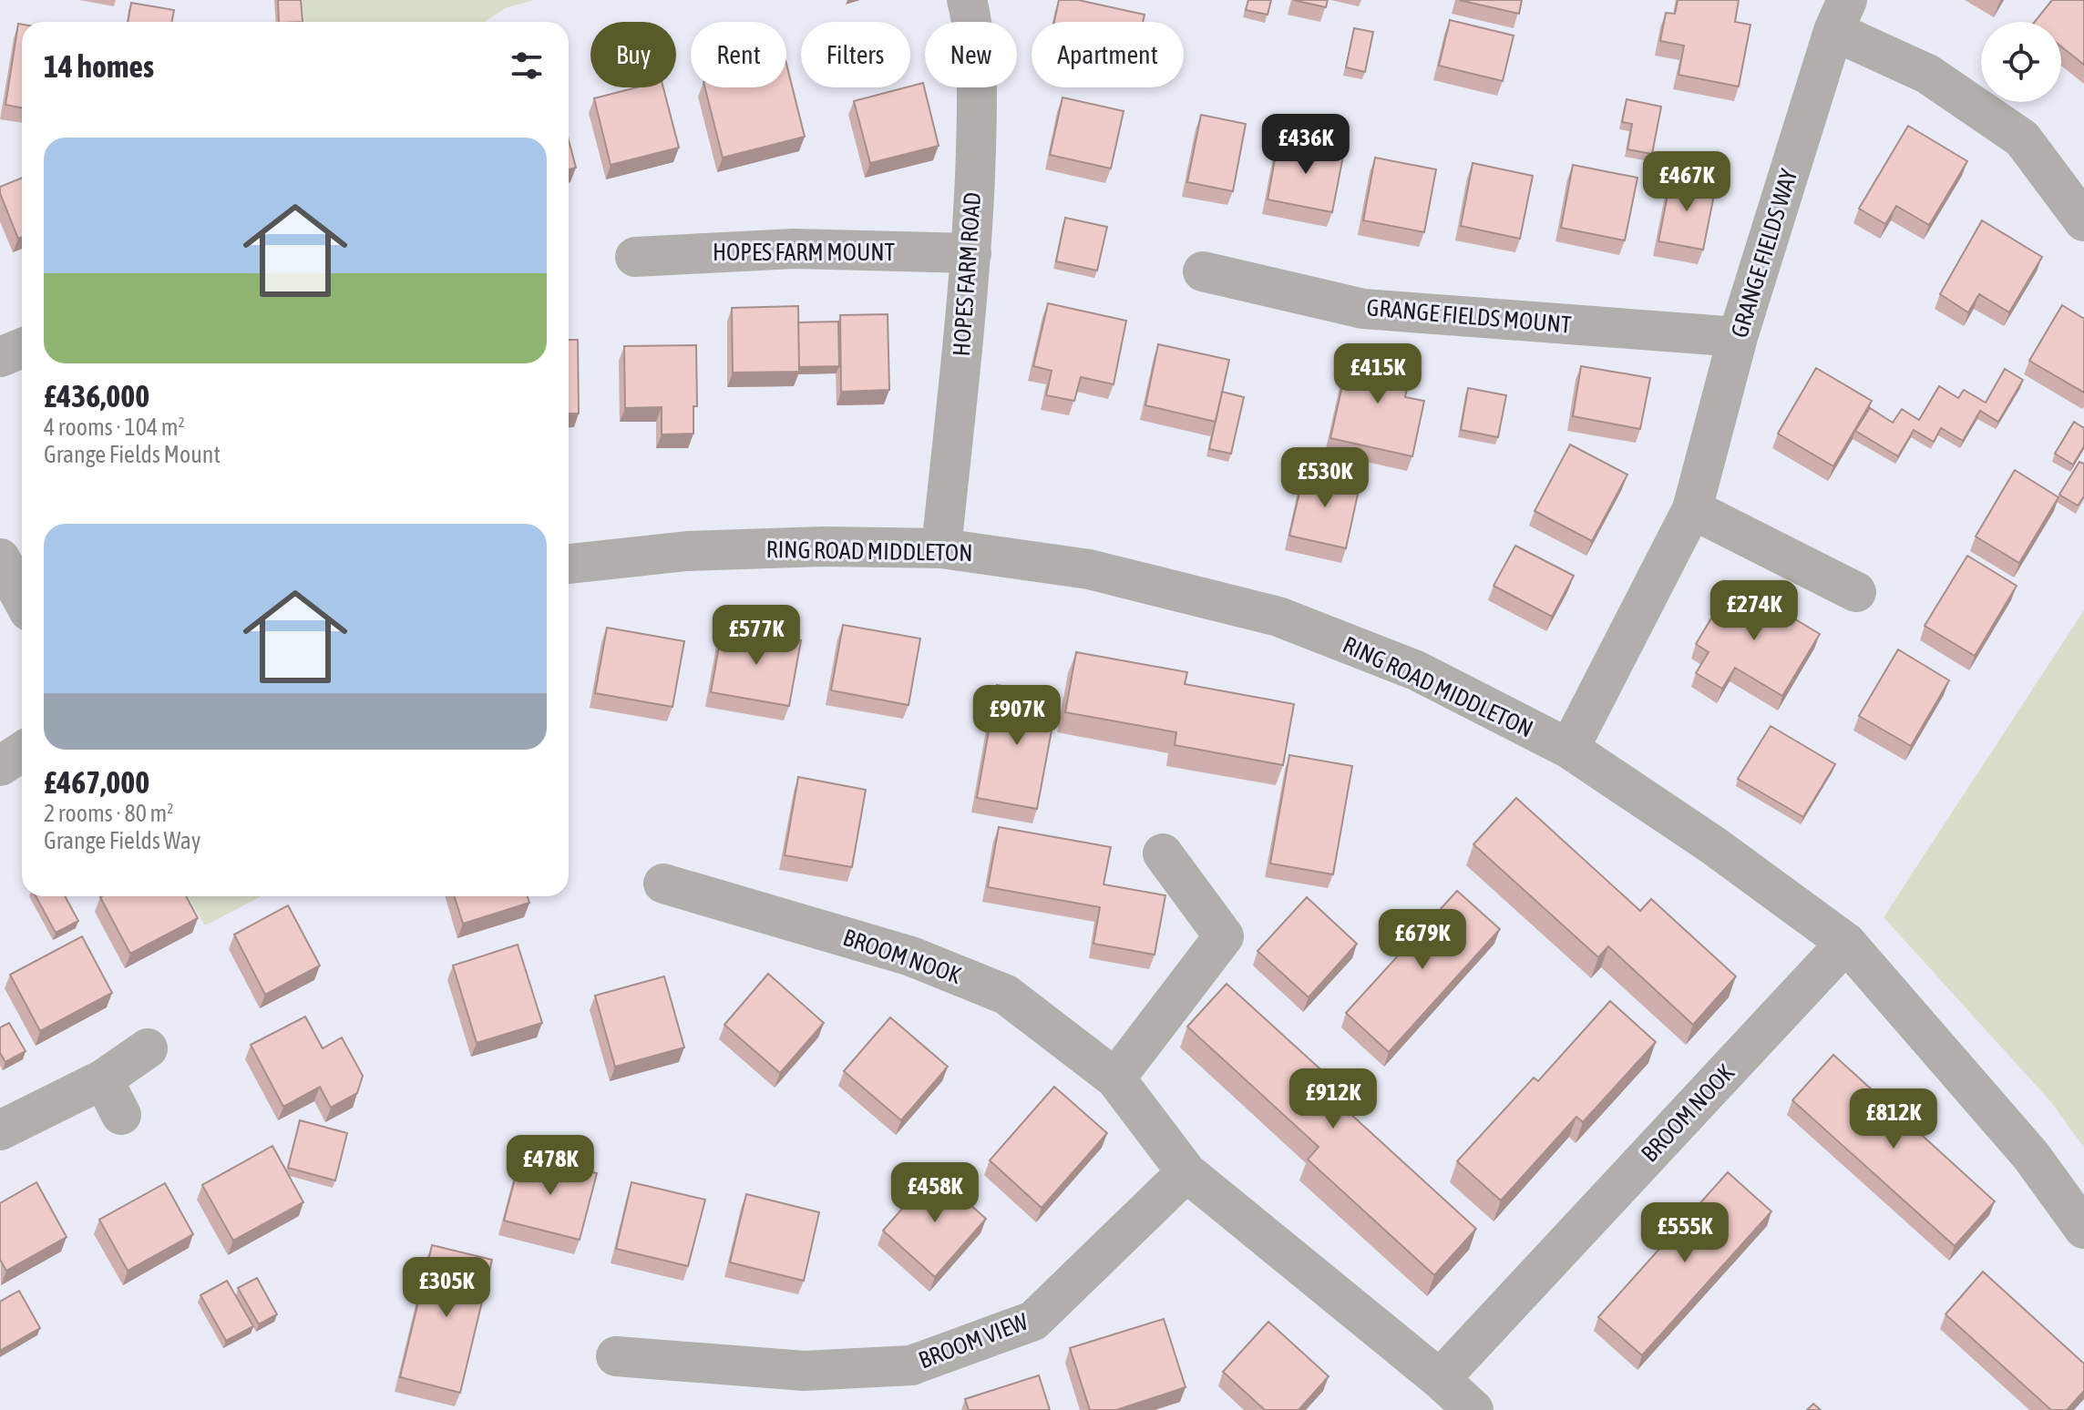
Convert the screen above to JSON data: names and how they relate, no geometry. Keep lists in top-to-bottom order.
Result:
{
  "streets": {
    "street": [
      "HOPES FARM MOUNT",
      "GRANGE FIELDS WAY",
      "HOPES FARM ROAD",
      "GRANGE FIELDS MOUNT",
      "RING ROAD MIDDLETON",
      "BROOM NOOK",
      "BROOM VIEW"
    ]
  },
  "crossings": [
    ["HOPES FARM MOUNT", "HOPES FARM ROAD"],
    ["GRANGE FIELDS WAY", "GRANGE FIELDS MOUNT"],
    ["GRANGE FIELDS WAY", "RING ROAD MIDDLETON"],
    ["HOPES FARM ROAD", "RING ROAD MIDDLETON"],
    ["RING ROAD MIDDLETON", "BROOM NOOK"],
    ["BROOM NOOK", "BROOM VIEW"]
  ],
  "page": {
    "chip": [
      "Buy",
      "Rent",
      "Filters",
      "New",
      "Apartment"
    ],
    "heading": "14 homes",
    "list": [
      {
        "name": "£436,000",
        "note": "4 rooms · 104 m² · Grange Fields Mount"
      },
      {
        "name": "£467,000",
        "note": "2 rooms · 80 m² · Grange Fields Way"
      }
    ],
    "price": [
      "£436K",
      "£467K",
      "£415K",
      "£530K",
      "£274K",
      "£577K",
      "£907K",
      "£679K",
      "£912K",
      "£812K",
      "£478K",
      "£458K",
      "£555K",
      "£305K"
    ]
  }
}
